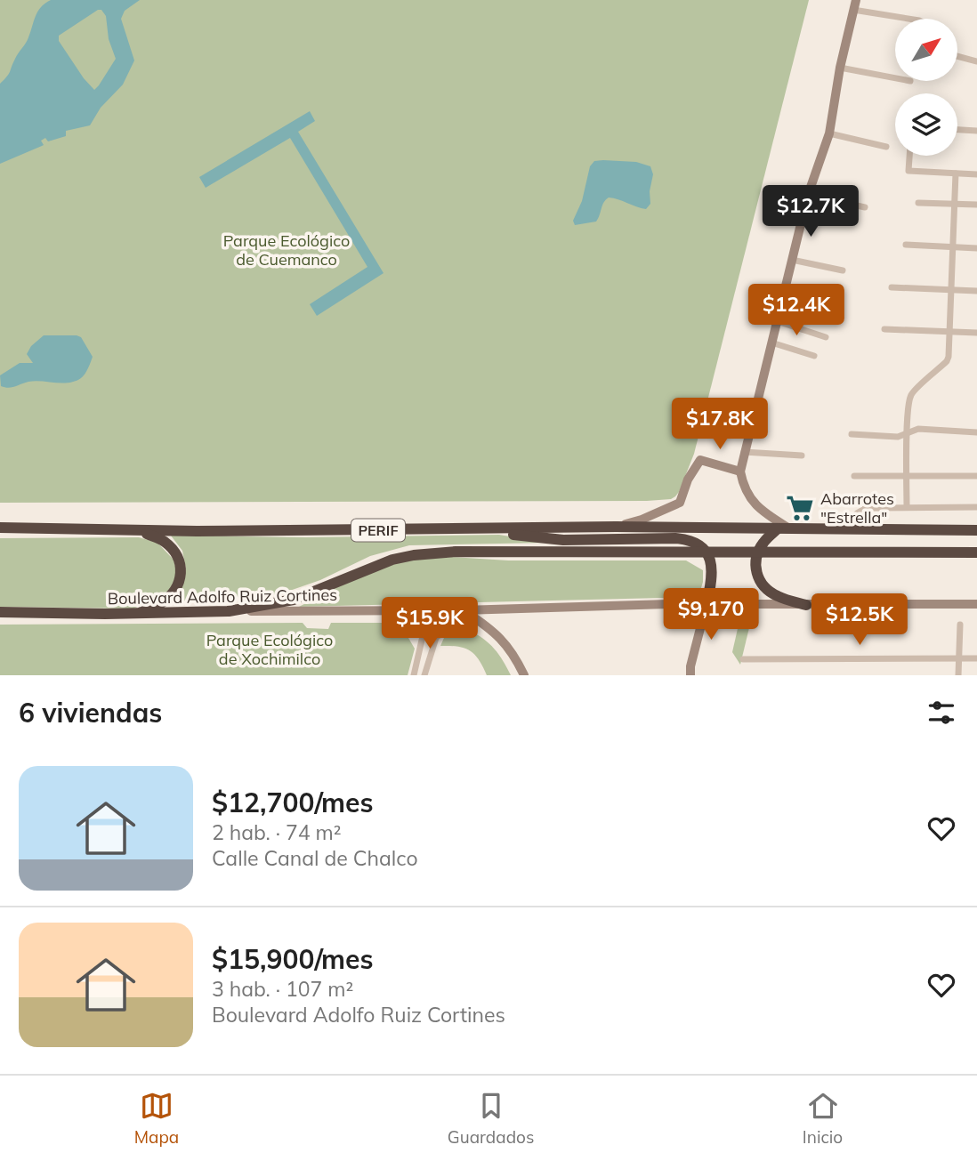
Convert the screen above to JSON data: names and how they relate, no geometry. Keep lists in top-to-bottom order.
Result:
{
  "streets": {
    "highway": ["PERIF", "Boulevard Adolfo Ruiz Cortines"]
  },
  "crossings": [
    ["PERIF", "Boulevard Adolfo Ruiz Cortines"]
  ],
  "parks": ["Parque Ecológico de Cuemanco", "Parque Ecológico de Xochimilco"],
  "places": {
    "supermarket": ["Abarrotes \"Estrella\""]
  },
  "north": "top right",
  "page": {
    "price": [
      "$12.7K",
      "$12.4K",
      "$17.8K",
      "$9,170",
      "$12.5K",
      "$15.9K"
    ],
    "heading": "6 viviendas",
    "list": [
      {
        "name": "$12,700/mes",
        "note": "2 hab. · 74 m² · Calle Canal de Chalco"
      },
      {
        "name": "$15,900/mes",
        "note": "3 hab. · 107 m² · Boulevard Adolfo Ruiz Cortines"
      }
    ],
    "tabs": ["Mapa", "Guardados", "Inicio"]
  }
}
